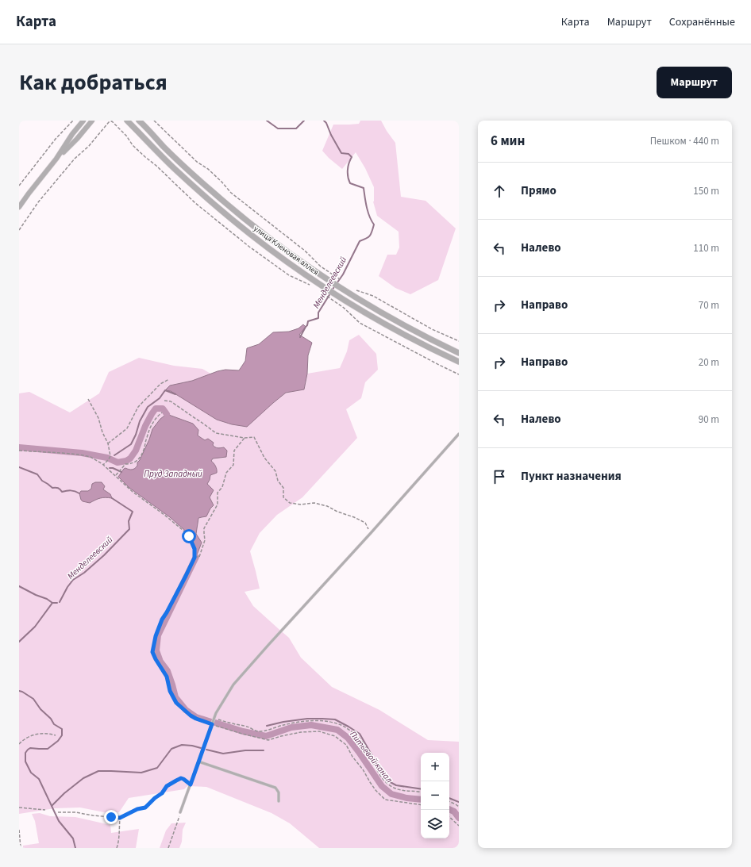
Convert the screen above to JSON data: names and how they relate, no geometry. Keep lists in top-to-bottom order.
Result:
{
  "streets": {
    "street": ["улица Кленовая аллея"]
  },
  "water": ["Менделеевский", "Пруд Западный", "Питьевой канал"],
  "page": {
    "header": "Карта",
    "nav": ["Карта", "Маршрут", "Сохранённые"],
    "title": "Как добраться",
    "buttons": "Маршрут",
    "heading": ["6 мин", "Пешком · 440 m"],
    "list": [
      ["Прямо", "150 m"],
      ["Налево", "110 m"],
      ["Направо", "70 m"],
      ["Направо", "20 m"],
      ["Налево", "90 m"],
      "Пункт назначения"
    ],
    "map_buttons": ["+", "−"]
  }
}
